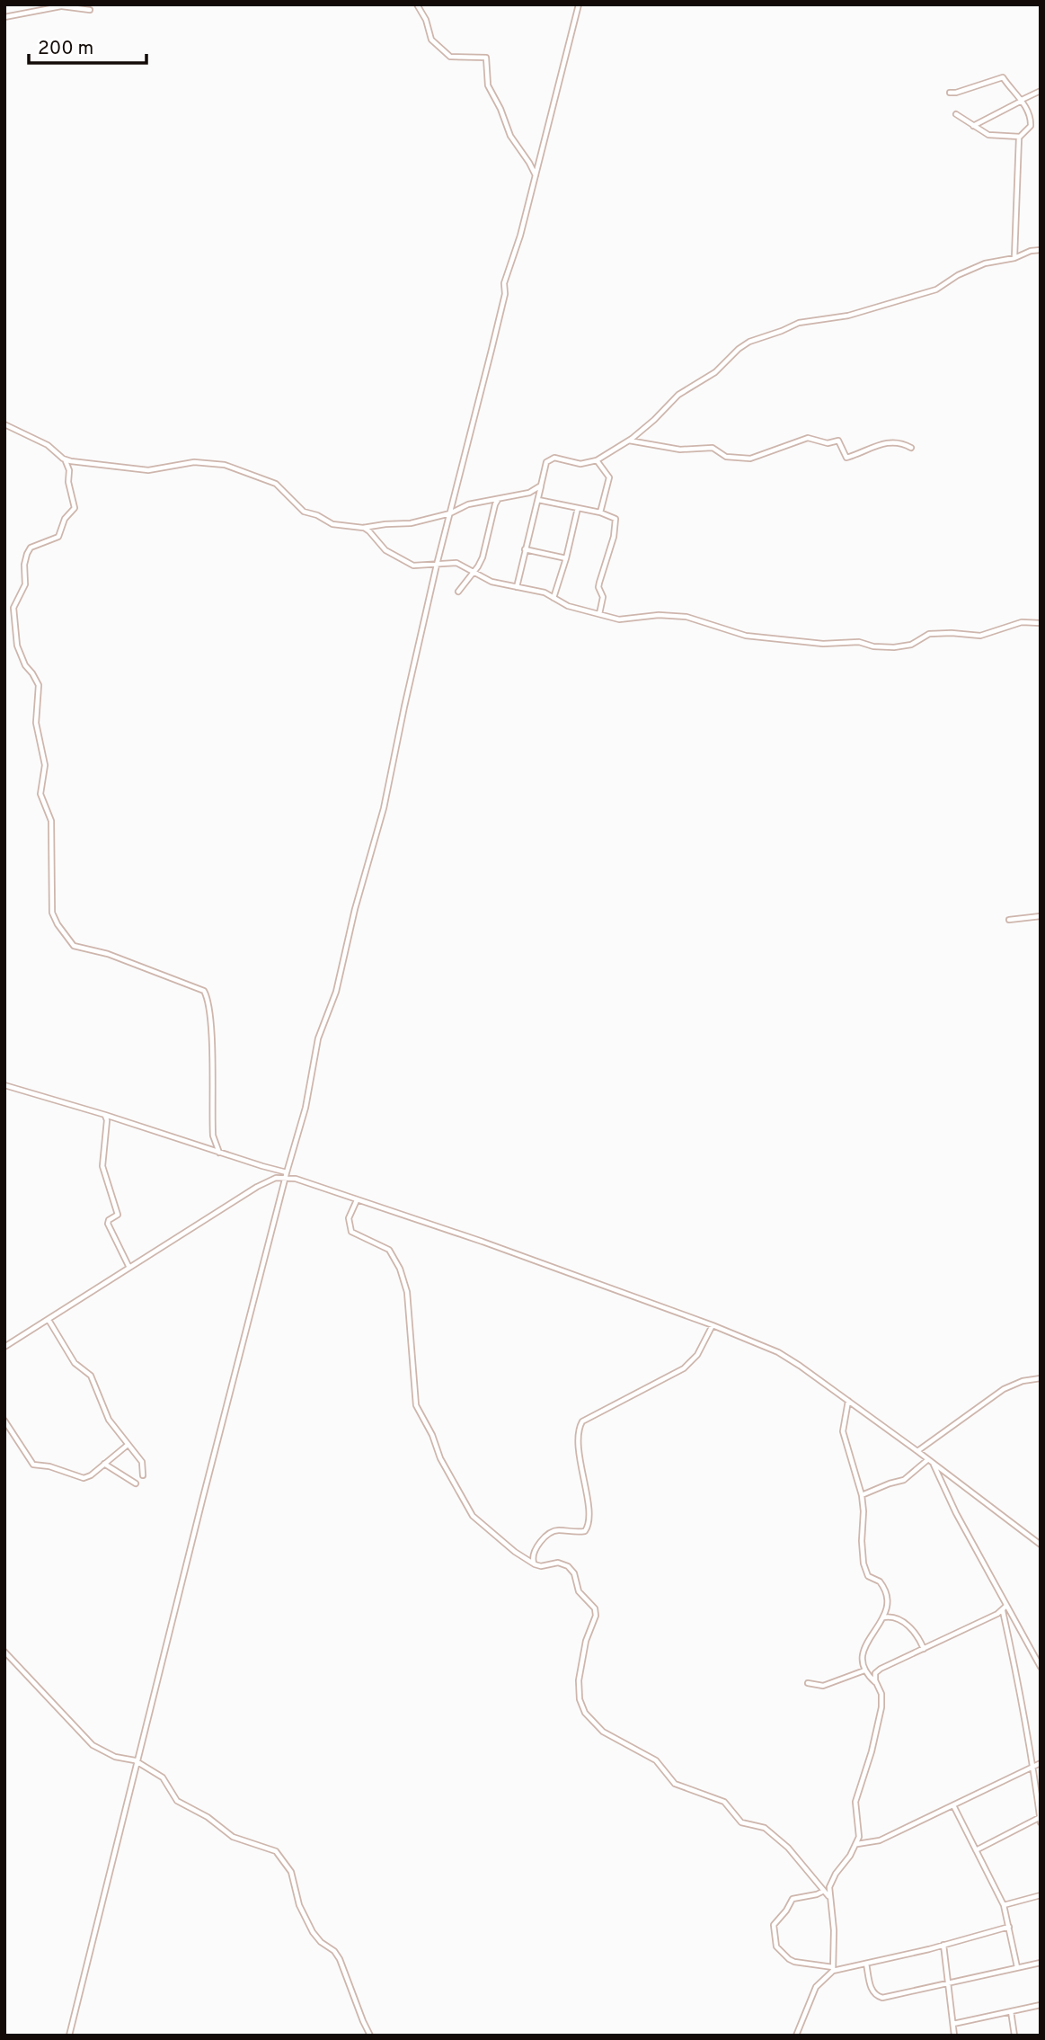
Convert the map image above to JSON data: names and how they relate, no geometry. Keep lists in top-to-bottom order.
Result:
{
  "scale_bar": "200 m"
}
